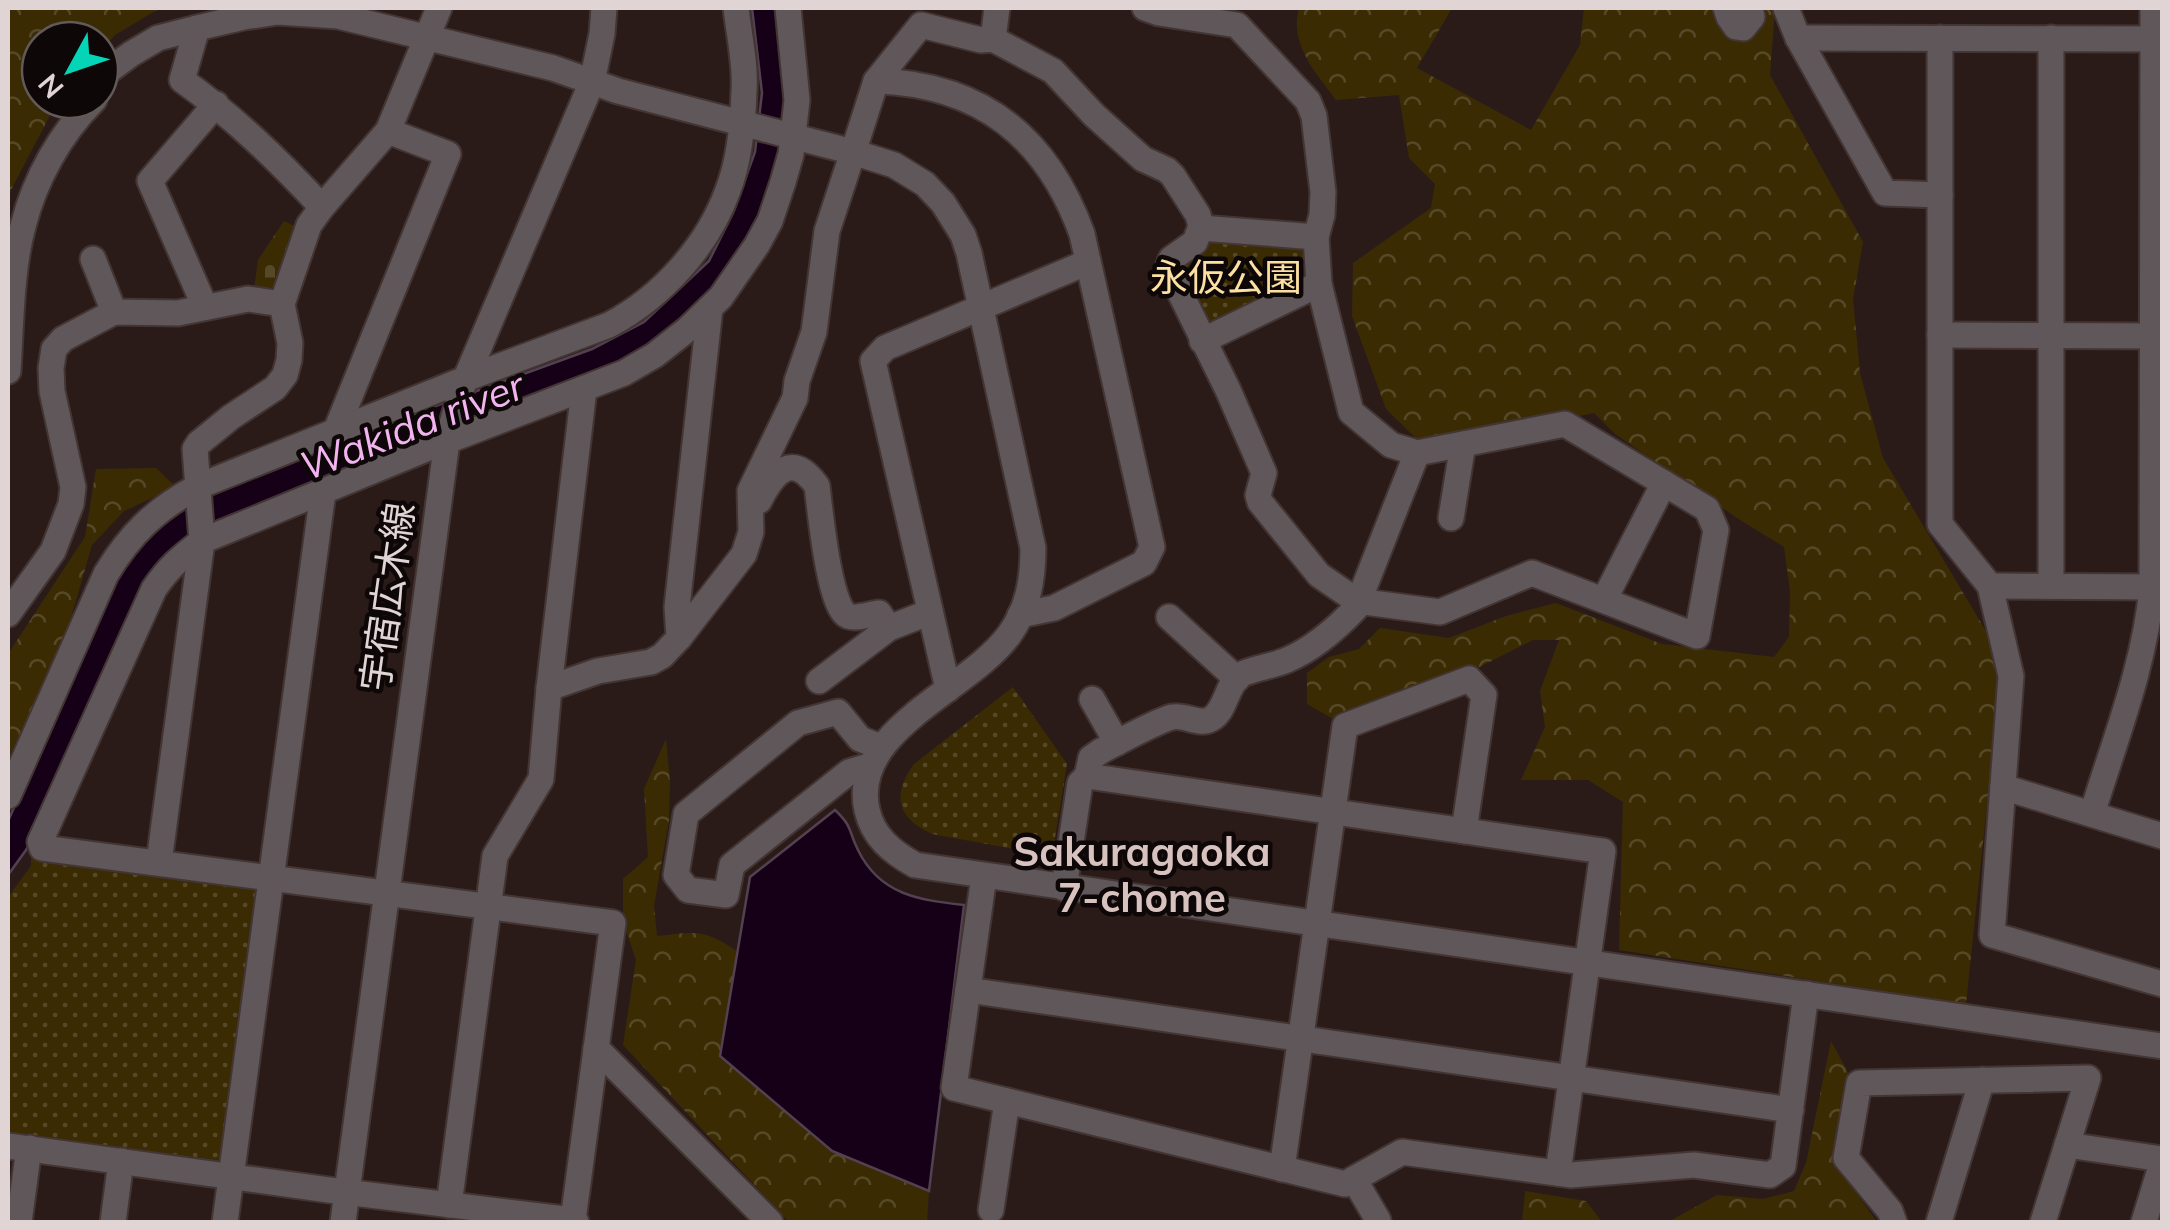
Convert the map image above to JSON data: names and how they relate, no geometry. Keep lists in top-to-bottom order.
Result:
{
  "streets": {
    "street": ["宇宿広木線"]
  },
  "districts": ["Sakuragaoka 7-chome"],
  "water": ["Wakida river"],
  "parks": ["永仮公園"],
  "north": "bottom left"
}
